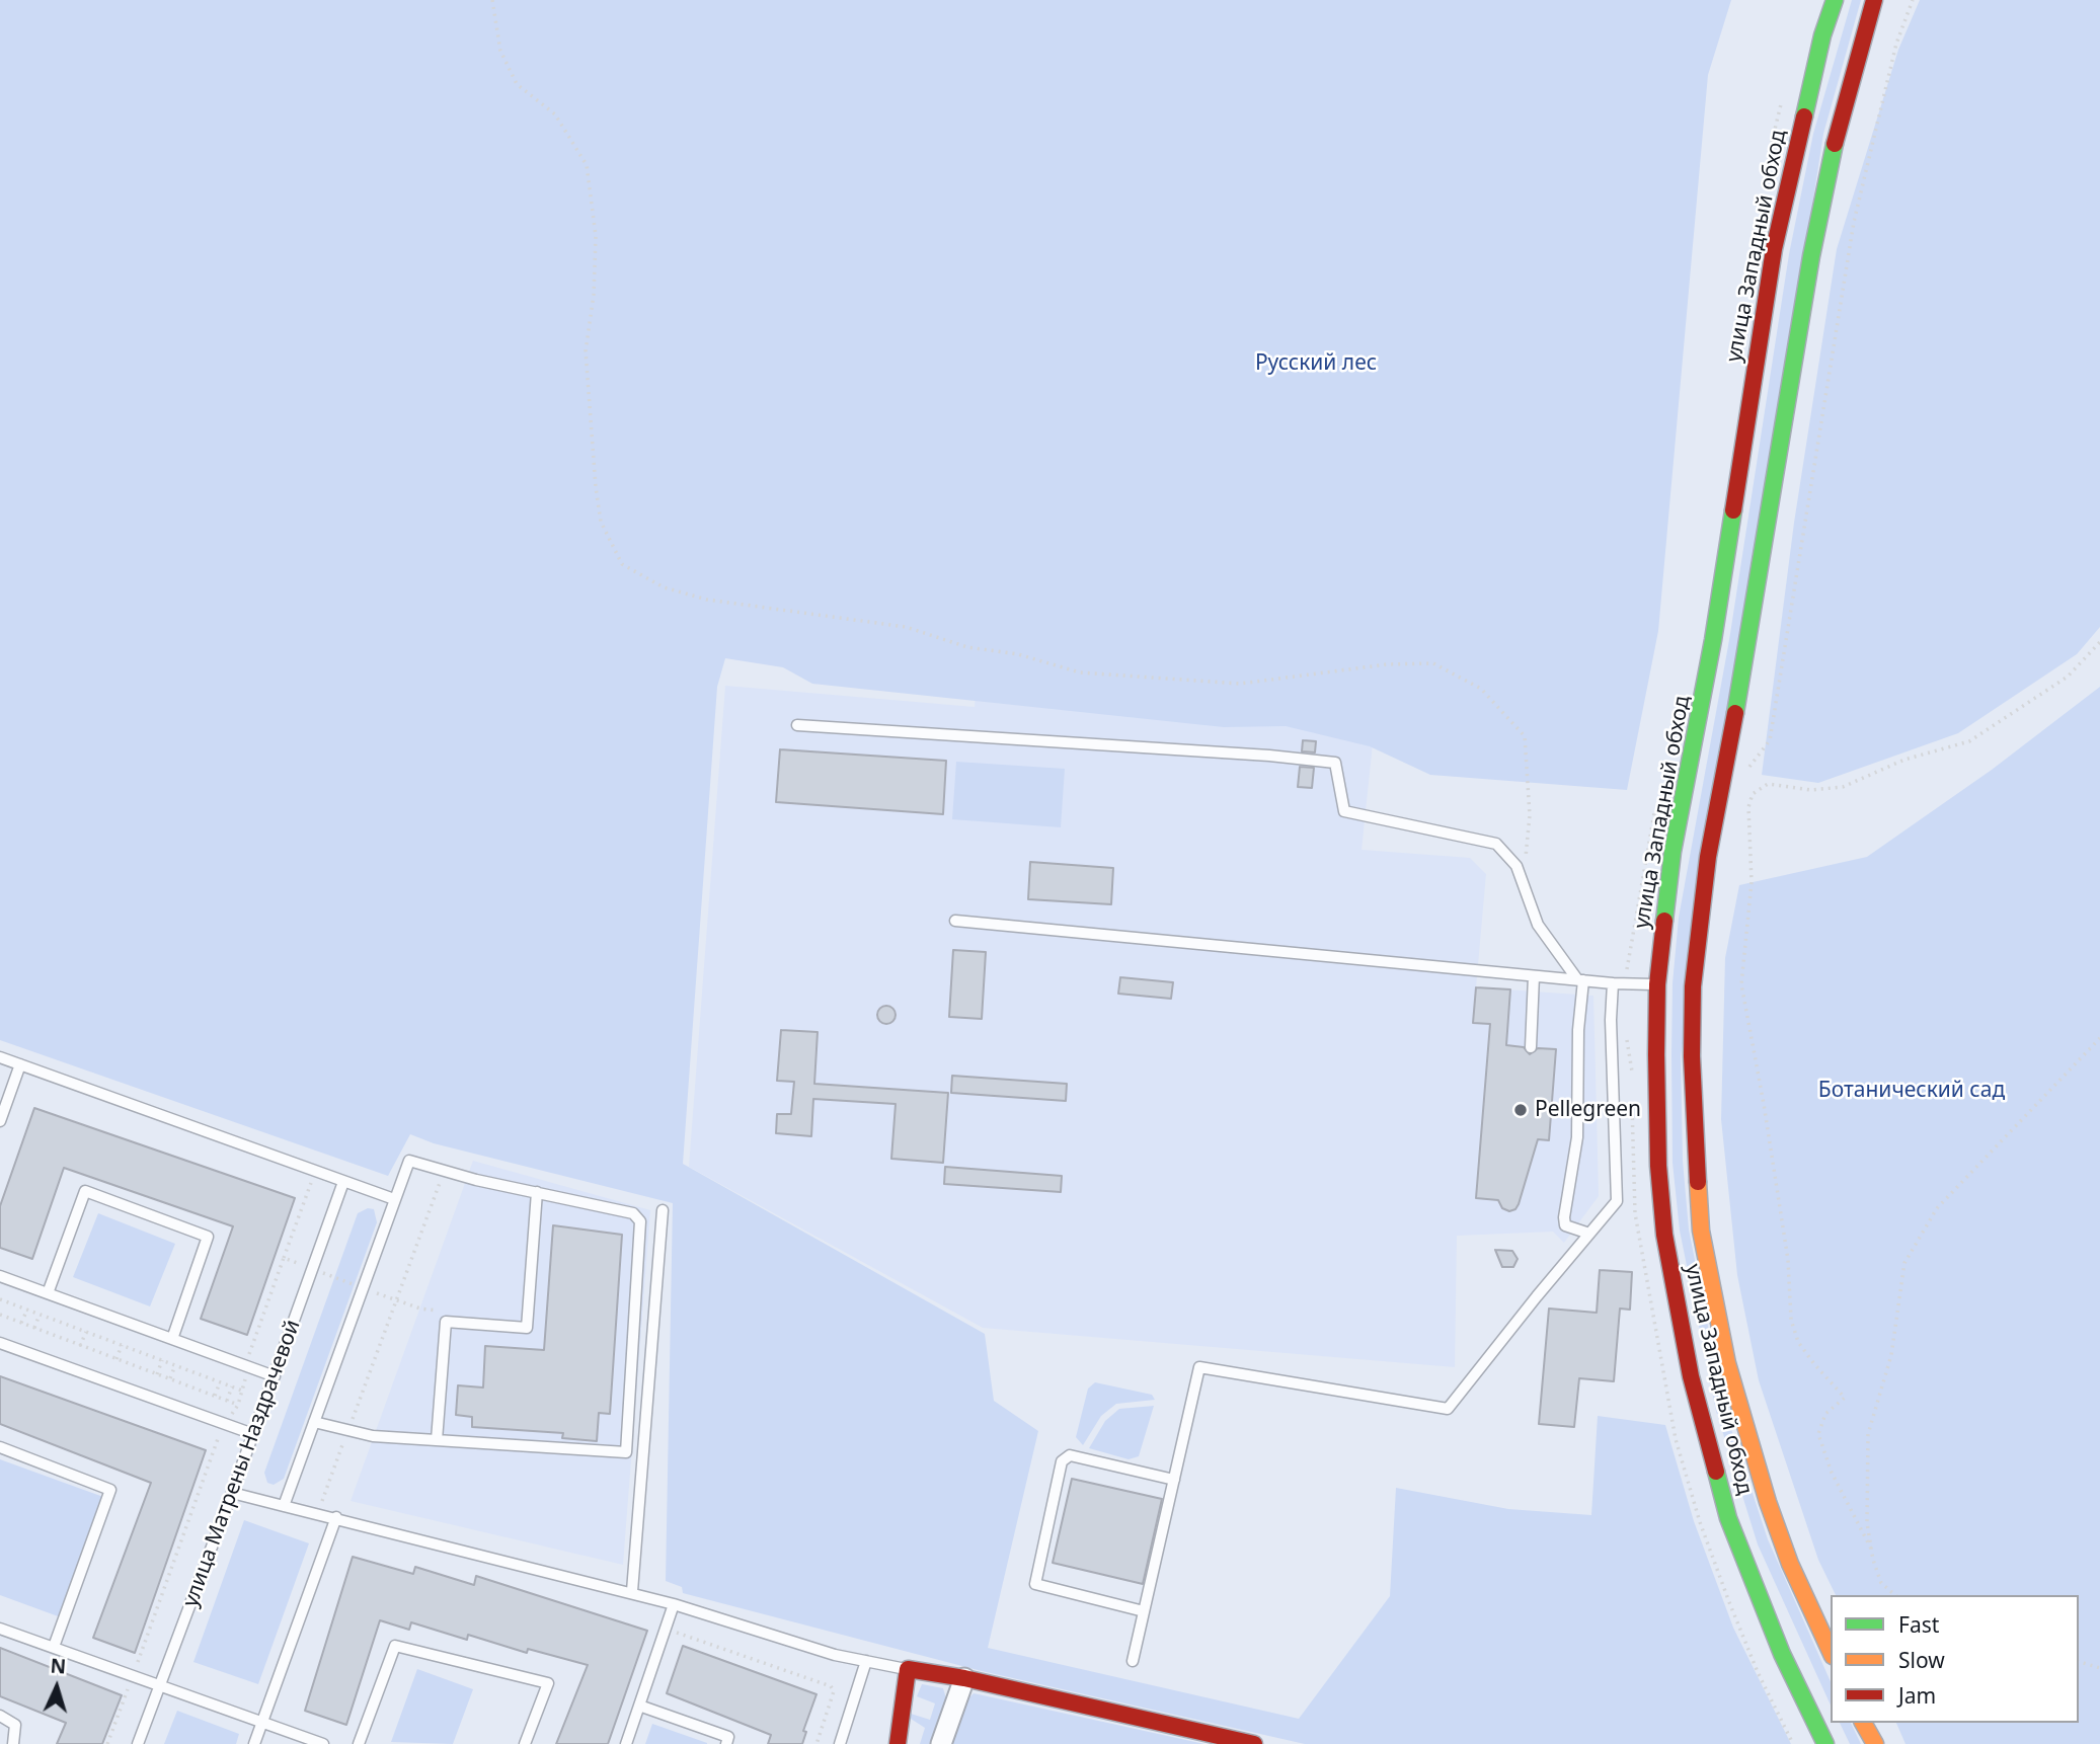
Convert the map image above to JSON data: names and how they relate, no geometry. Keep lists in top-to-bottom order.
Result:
{
  "streets": {
    "main road": ["улица Западный обход"],
    "lane": ["улица Матрены Наздрачевой"]
  },
  "parks": ["Русский лес", "Ботанический сад"],
  "places": ["Pellegreen"],
  "legend": ["Fast", "Slow", "Jam"],
  "north": "top"
}
